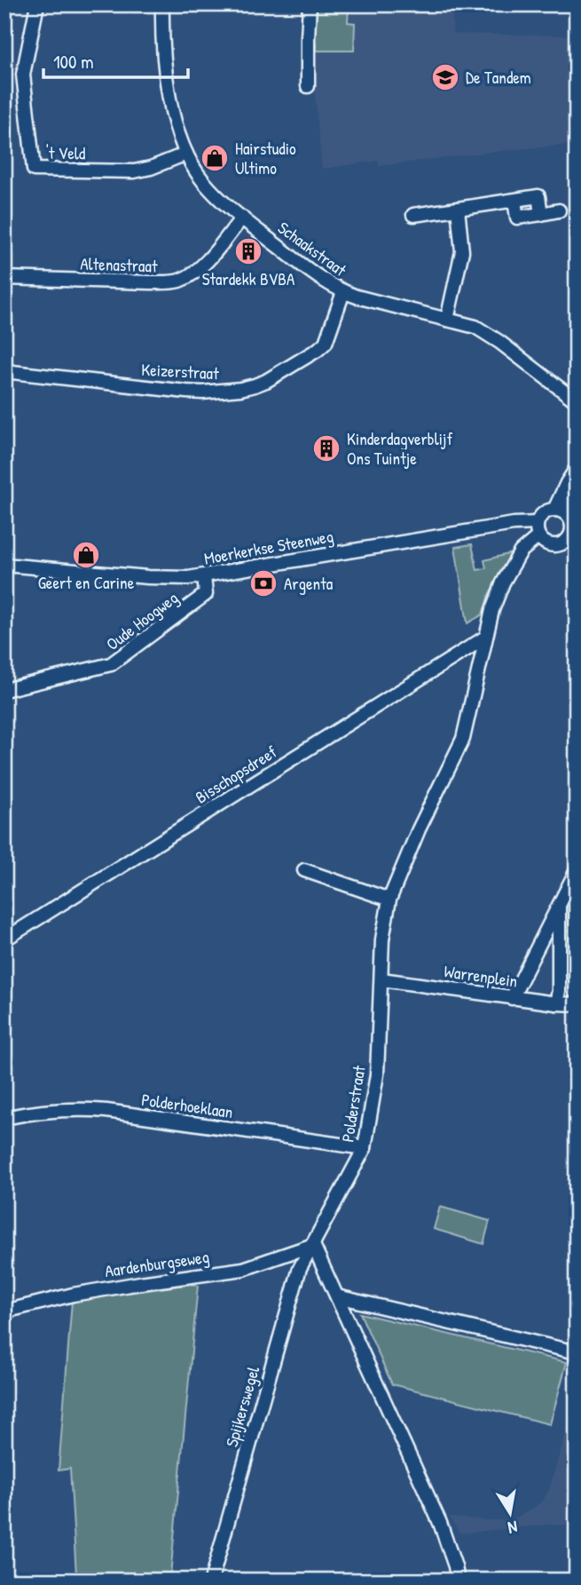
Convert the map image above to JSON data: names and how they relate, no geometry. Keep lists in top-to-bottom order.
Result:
{
  "streets": {
    "street": [
      "'t Veld",
      "Schaakstraat",
      "Altenastraat",
      "Keizerstraat",
      "Moerkerkse Steenweg",
      "Oude Hoogweg",
      "Bisschopsdreef",
      "Warrenplein",
      "Polderstraat",
      "Polderhoeklaan",
      "Aardenburgseweg",
      "Spijkerswegel"
    ]
  },
  "crossings": [
    ["'t Veld", "Schaakstraat"],
    ["Schaakstraat", "Altenastraat"],
    ["Schaakstraat", "Keizerstraat"],
    ["Moerkerkse Steenweg", "Oude Hoogweg"],
    ["Moerkerkse Steenweg", "Polderstraat"],
    ["Bisschopsdreef", "Polderstraat"],
    ["Warrenplein", "Polderstraat"],
    ["Polderstraat", "Polderhoeklaan"],
    ["Polderstraat", "Aardenburgseweg"],
    ["Polderstraat", "Spijkerswegel"],
    ["Aardenburgseweg", "Spijkerswegel"]
  ],
  "places": {
    "school or university": ["De Tandem"],
    "shop": ["Hairstudio Ultimo", "Geert en Carine"],
    "building": ["Stardekk BVBA", "Kinderdagverblijf Ons Tuintje"],
    "bank": ["Argenta"]
  },
  "scale_bar": "100 m",
  "north": "bottom"
}
